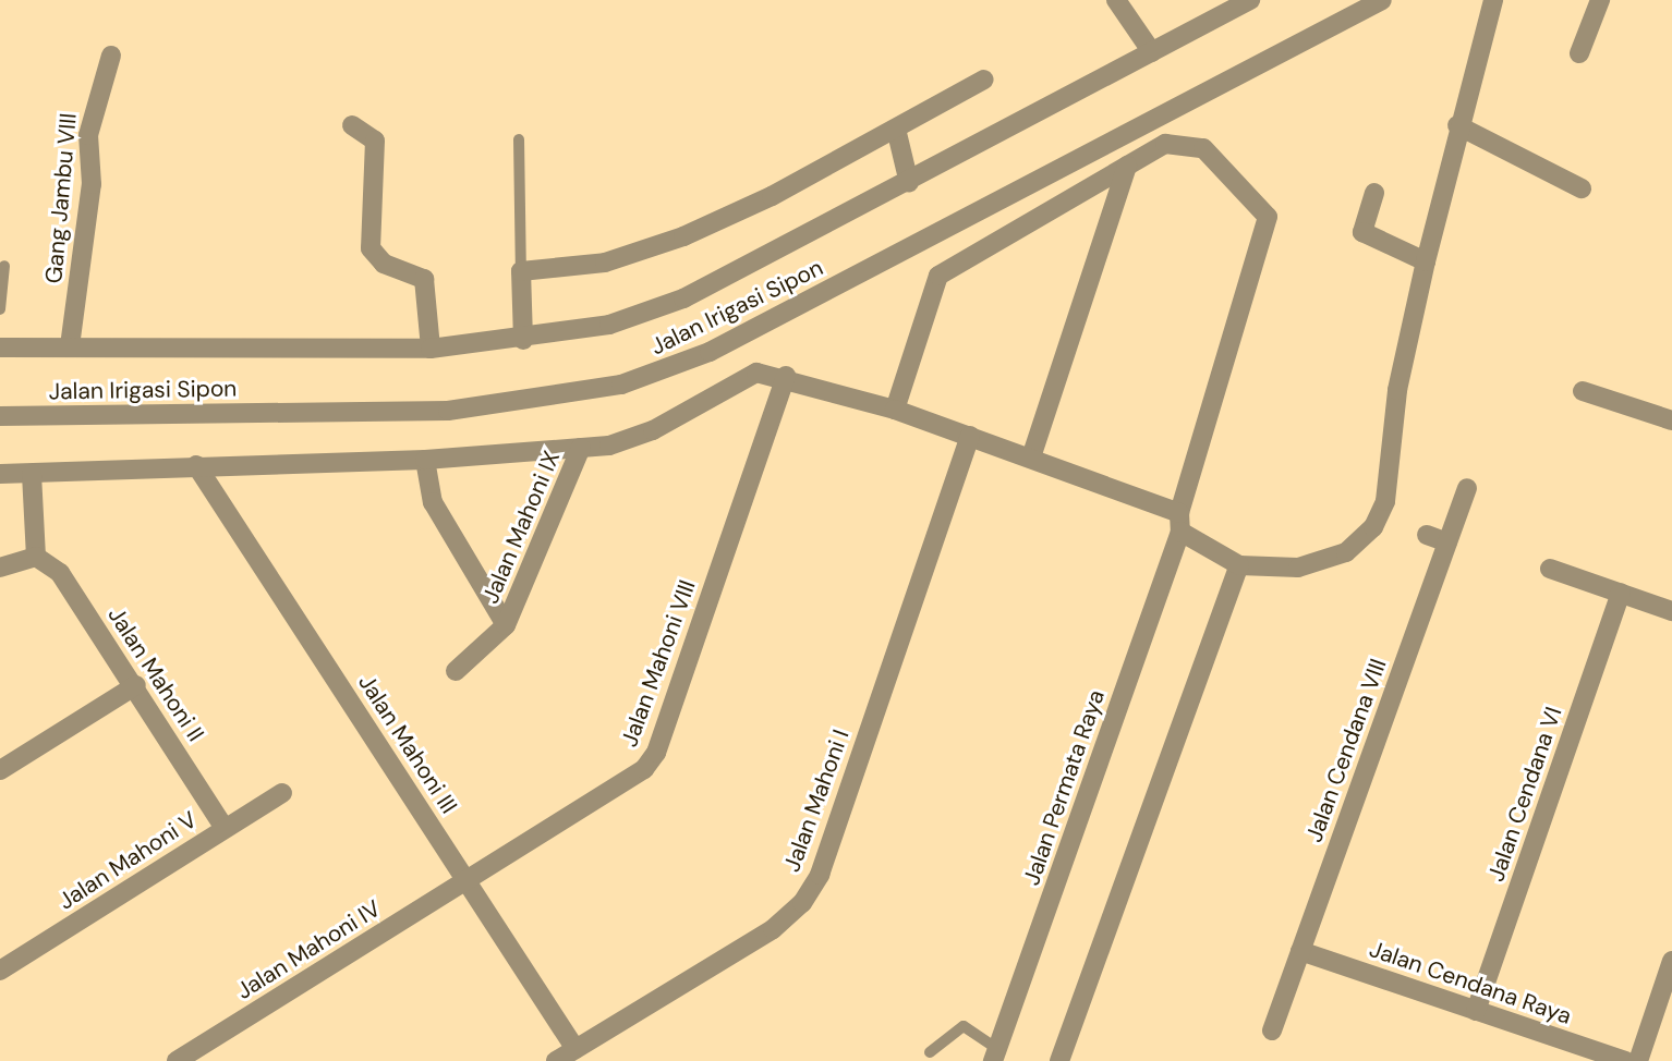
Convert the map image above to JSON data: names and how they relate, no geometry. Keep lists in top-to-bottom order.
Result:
{
  "streets": {
    "street": [
      "Gang Jambu VIII",
      "Jalan Irigasi Sipon",
      "Jalan Mahoni IX",
      "Jalan Mahoni VIII",
      "Jalan Mahoni II",
      "Jalan Mahoni III",
      "Jalan Cendana VIII",
      "Jalan Permata Raya",
      "Jalan Cendana VI",
      "Jalan Mahoni I",
      "Jalan Mahoni V",
      "Jalan Mahoni IV",
      "Jalan Cendana Raya"
    ]
  },
  "crossings": [
    ["Gang Jambu VIII", "Jalan Irigasi Sipon"],
    ["Jalan Mahoni VIII", "Jalan Mahoni III"],
    ["Jalan Mahoni VIII", "Jalan Mahoni IV"],
    ["Jalan Mahoni II", "Jalan Mahoni V"],
    ["Jalan Mahoni III", "Jalan Mahoni I"],
    ["Jalan Mahoni III", "Jalan Mahoni IV"],
    ["Jalan Cendana VIII", "Jalan Cendana Raya"],
    ["Jalan Cendana VI", "Jalan Cendana Raya"]
  ]
}
